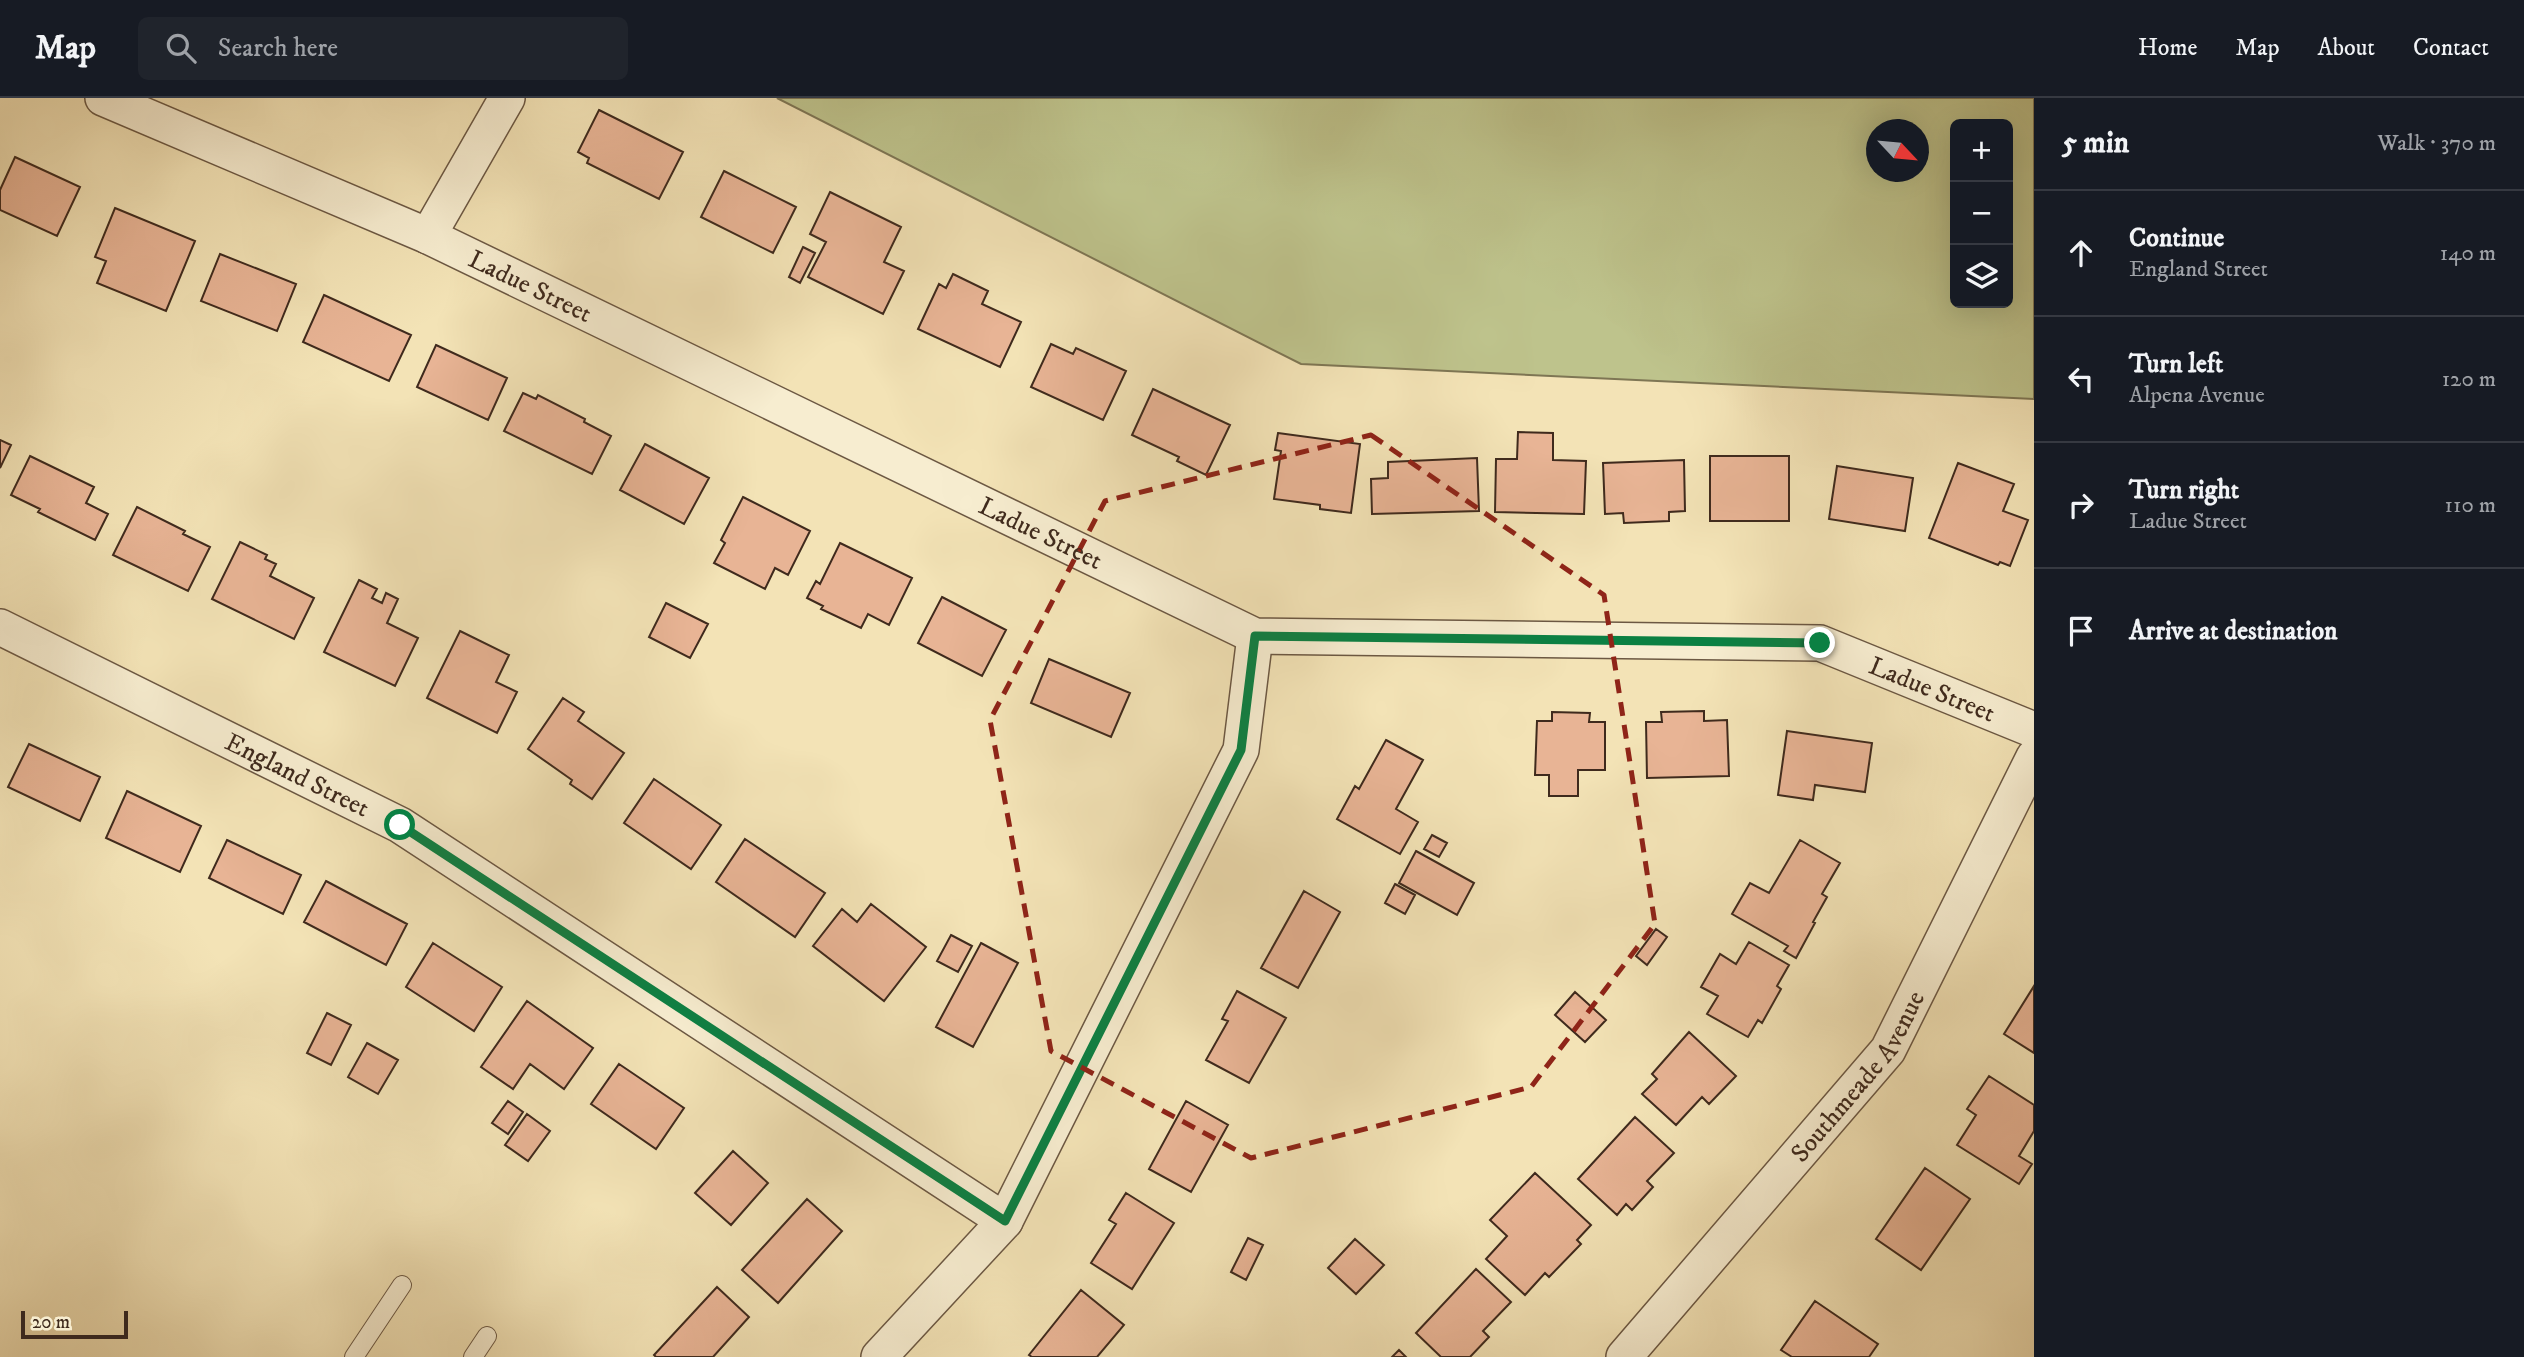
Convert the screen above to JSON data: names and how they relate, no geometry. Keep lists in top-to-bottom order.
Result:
{
  "streets": {
    "street": ["Ladue Street", "England Street", "Southmeade Avenue"]
  },
  "scale_bar": "20 m",
  "north": "bottom right",
  "page": {
    "header": "Map",
    "search": "Search here",
    "nav": [
      "Home",
      "Map",
      "About",
      "Contact"
    ],
    "heading": ["5 min", "Walk · 370 m"],
    "map_buttons": ["+", "−"],
    "list": [
      ["Continue", "England Street", "140 m"],
      ["Turn left", "Alpena Avenue", "120 m"],
      ["Turn right", "Ladue Street", "110 m"],
      "Arrive at destination"
    ],
    "scale": "20 m"
  }
}
